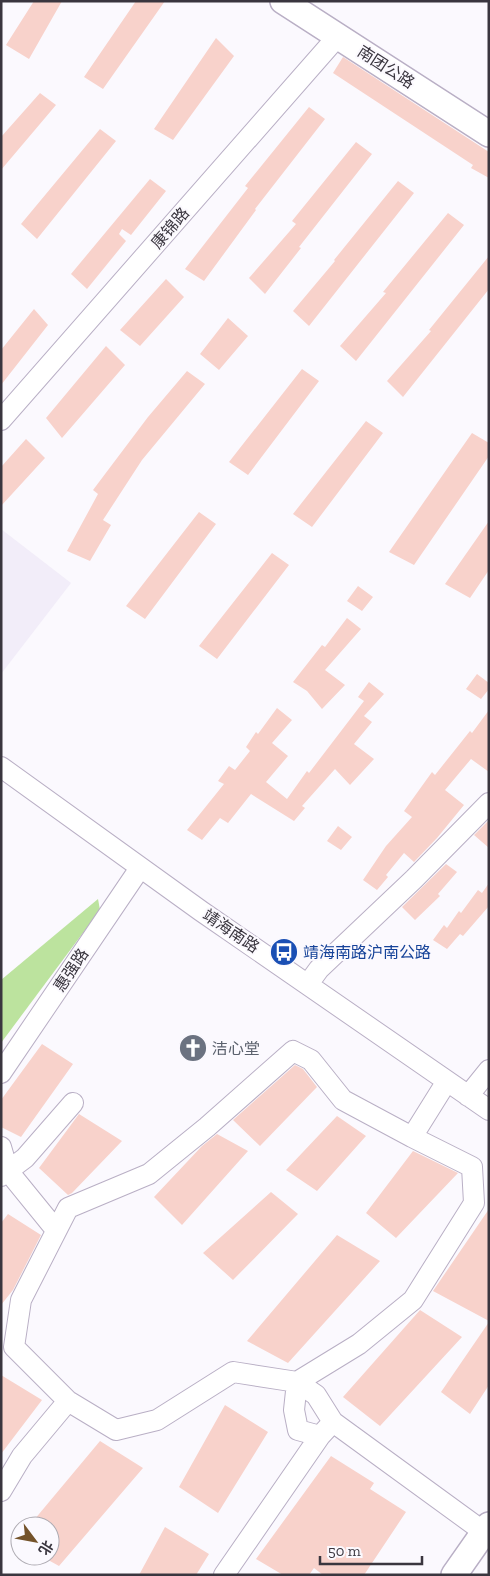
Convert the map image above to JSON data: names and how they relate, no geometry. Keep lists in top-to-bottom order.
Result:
{
  "streets": {
    "main road": ["南团公路"],
    "street": ["康锦路", "靖海南路", "惠强路"]
  },
  "crossings": [
    ["南团公路", "康锦路"],
    ["靖海南路", "惠强路"]
  ],
  "places": {
    "bus stop": ["靖海南路沪南公路"],
    "church": ["洁心堂"]
  },
  "scale_bar": "50 m",
  "north": "bottom right"
}
